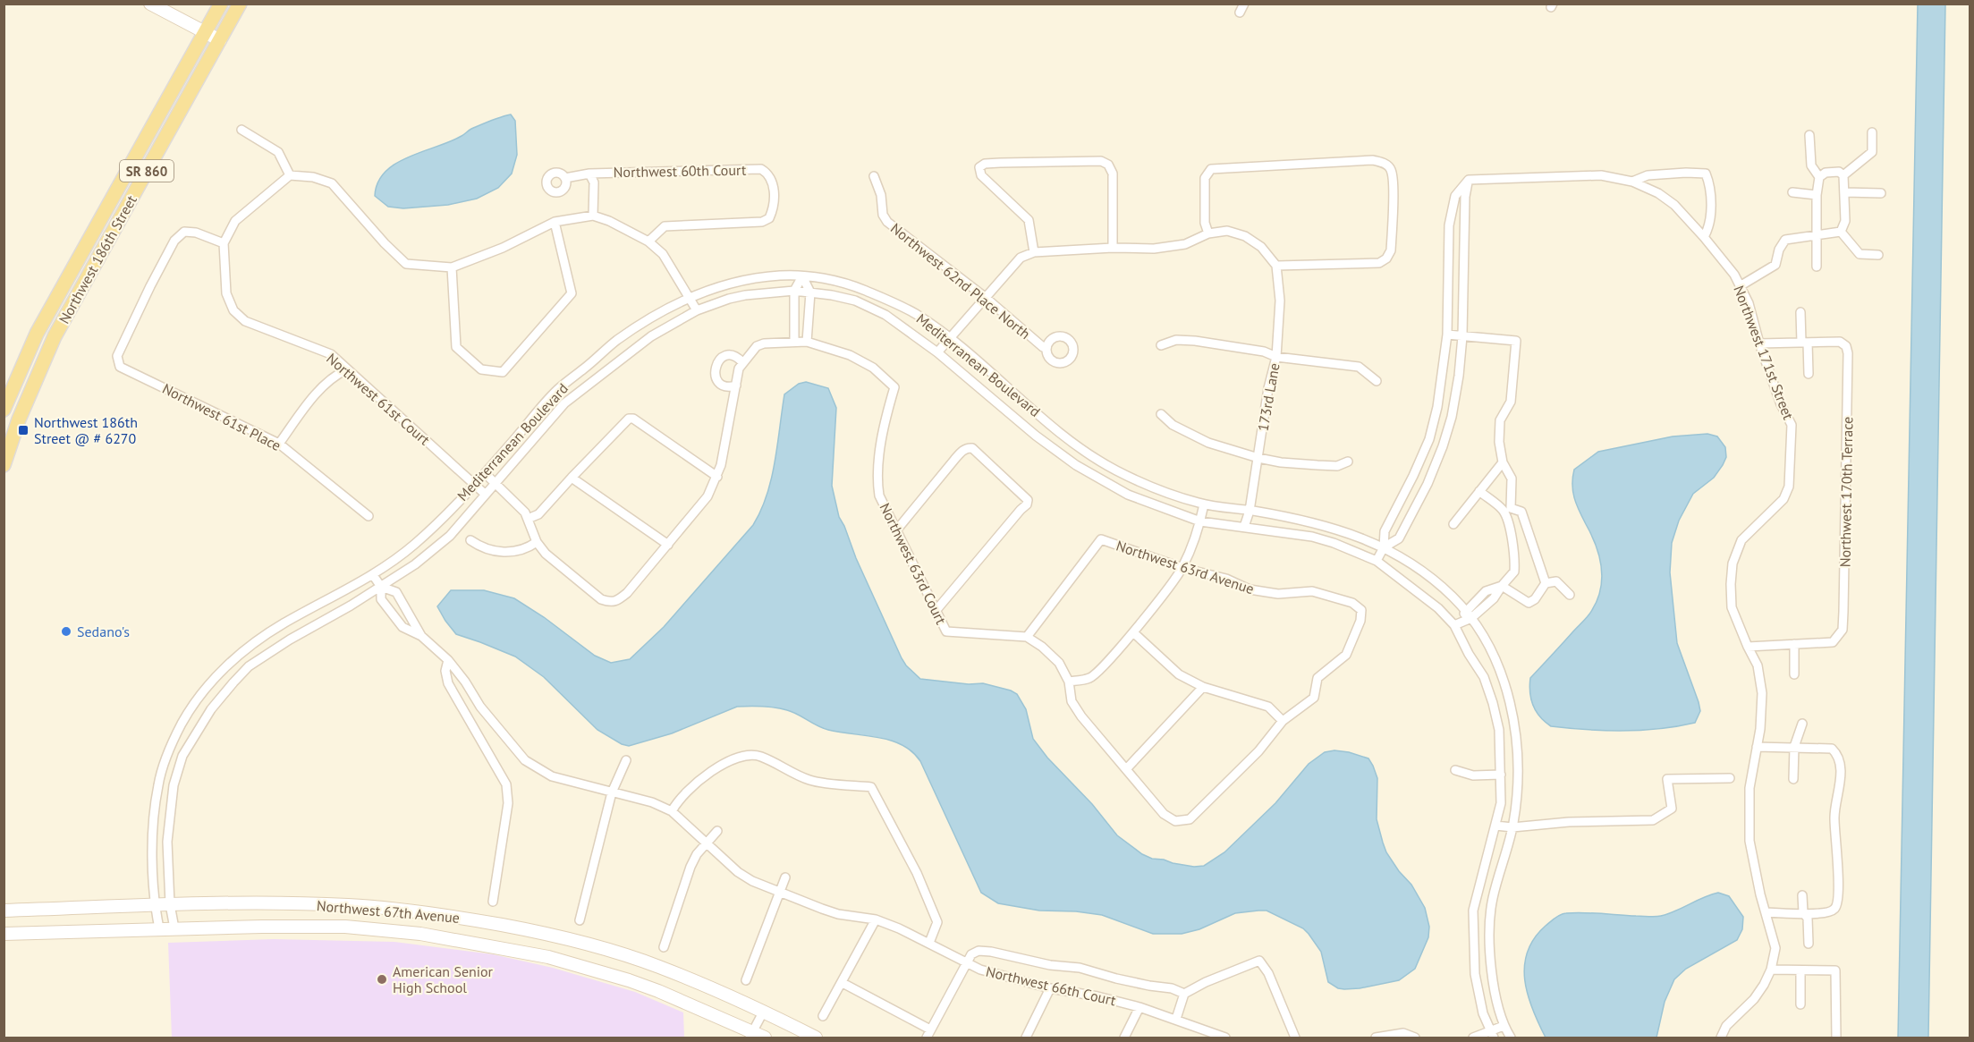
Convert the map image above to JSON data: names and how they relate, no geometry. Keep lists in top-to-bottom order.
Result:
{
  "streets": {
    "main road": ["SR 860", "Northwest 186th Street", "Northwest 67th Avenue"],
    "street": [
      "Northwest 60th Court",
      "Northwest 62nd Place North",
      "Northwest 171st Street",
      "Mediterranean Boulevard",
      "173rd Lane",
      "Northwest 61st Court",
      "Northwest 61st Place",
      "Northwest 170th Terrace",
      "Northwest 63rd Court",
      "Northwest 63rd Avenue",
      "Northwest 66th Court"
    ]
  },
  "crossings": [
    ["Mediterranean Boulevard", "173rd Lane"],
    ["Mediterranean Boulevard", "Northwest 61st Court"],
    ["Mediterranean Boulevard", "Northwest 67th Avenue"],
    ["Northwest 61st Court", "Northwest 61st Place"],
    ["Northwest 63rd Court", "Northwest 63rd Avenue"]
  ],
  "places": {
    "transit": ["Northwest 186th Street @ # 6270"],
    "other": ["Sedano's", "American Senior High School"]
  }
}
